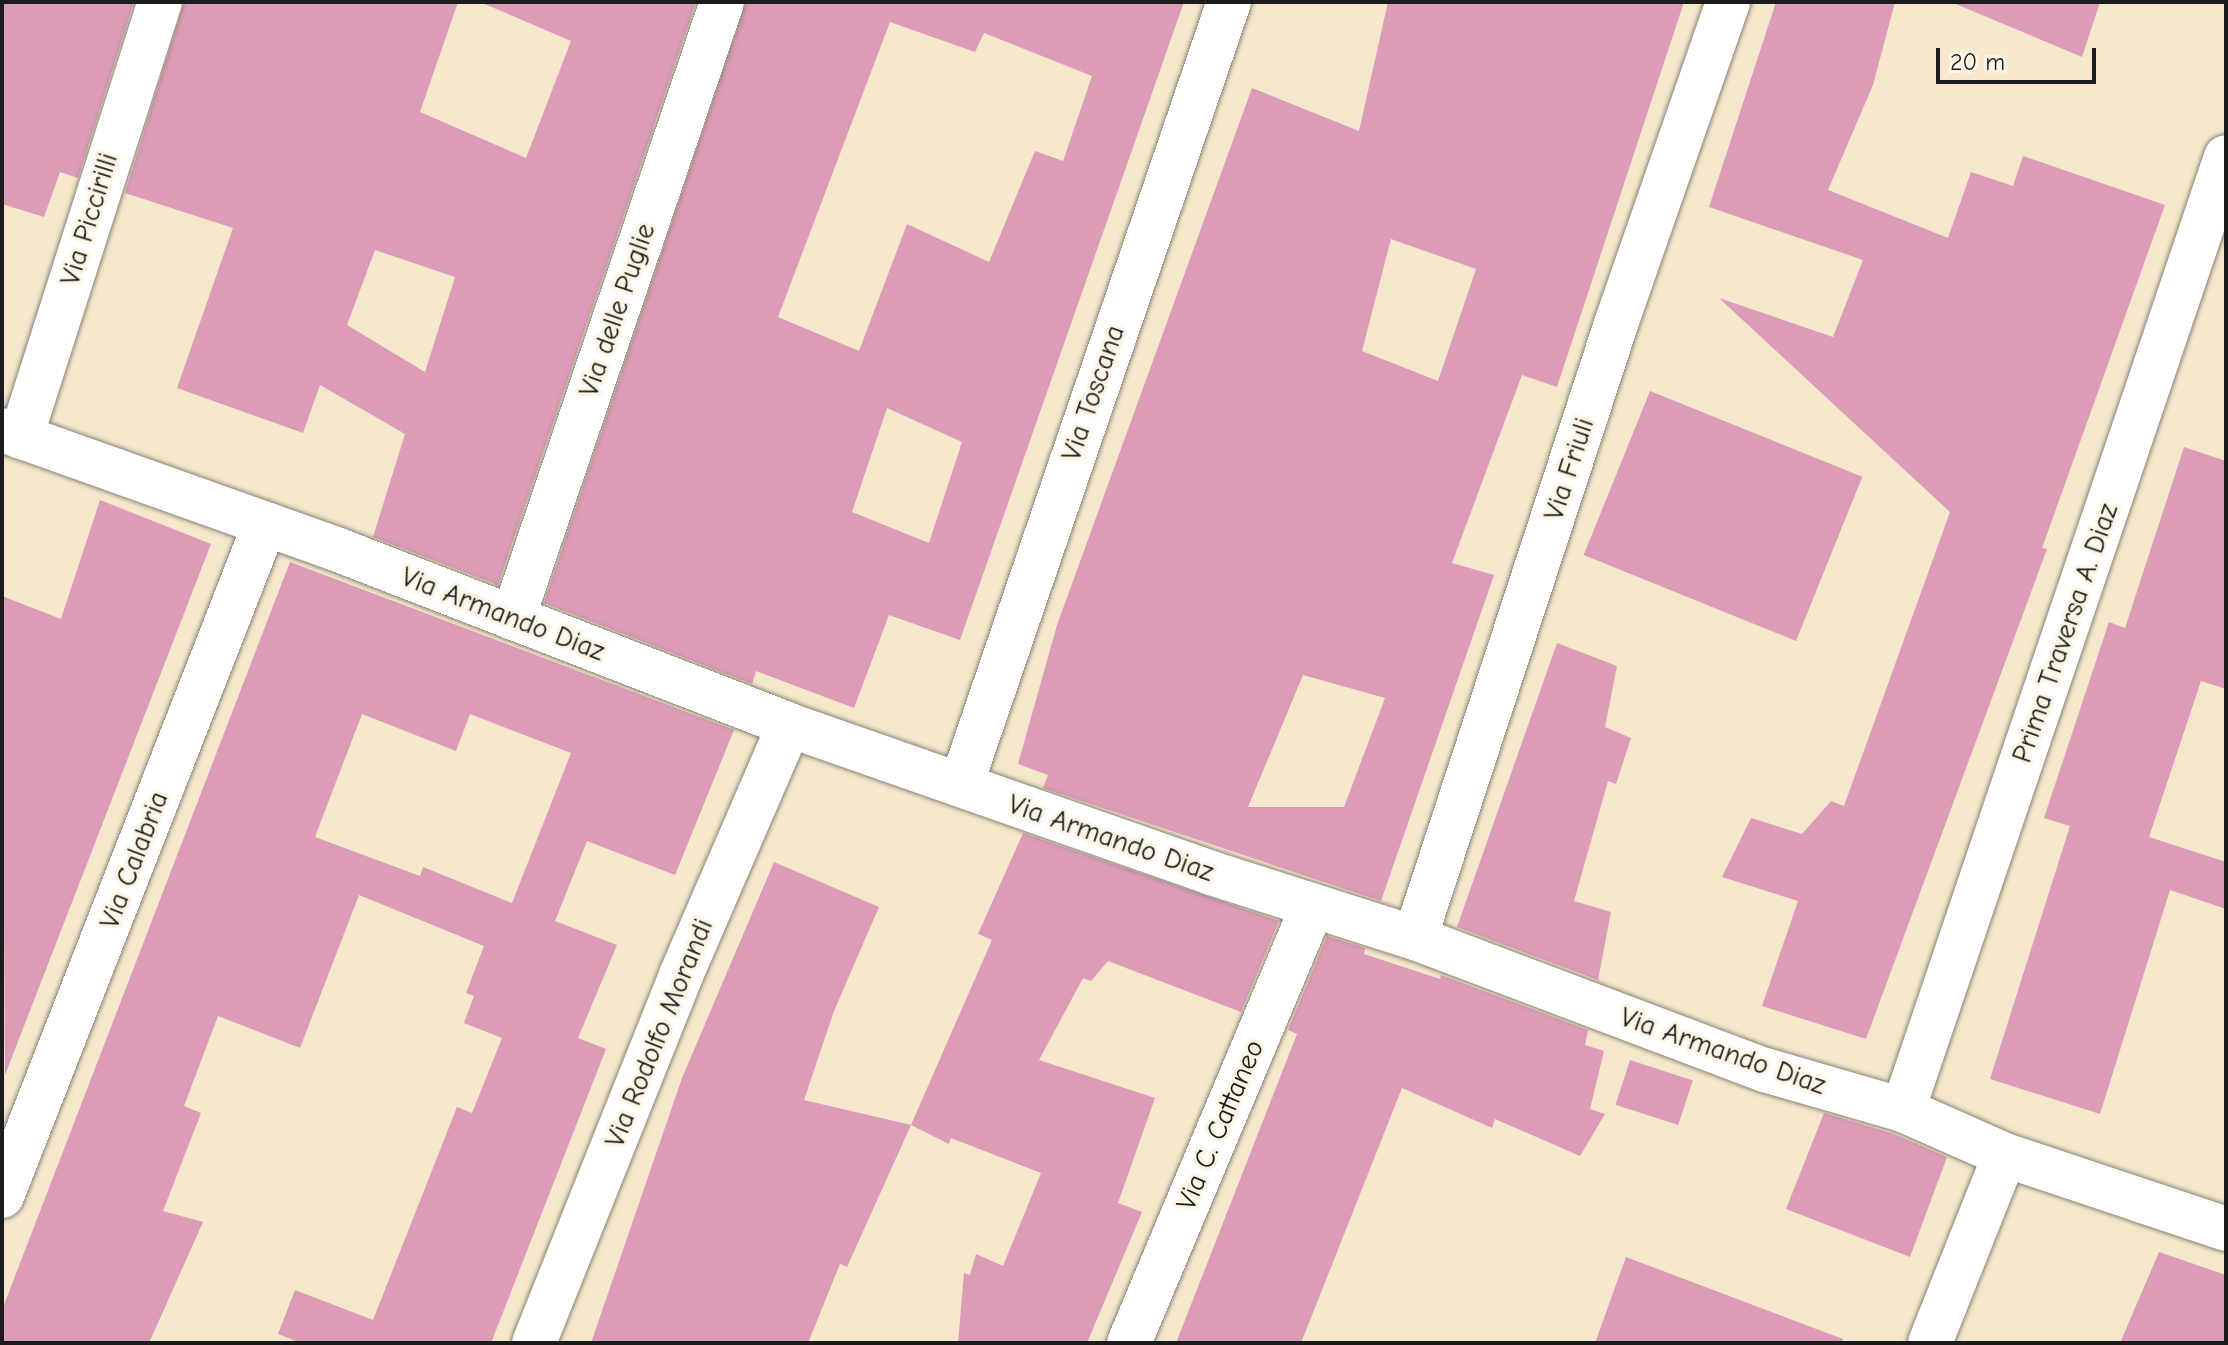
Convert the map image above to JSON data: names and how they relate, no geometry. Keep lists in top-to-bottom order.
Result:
{
  "streets": {
    "street": [
      "Via Piccirilli",
      "Via delle Puglie",
      "Via Toscana",
      "Via Friuli",
      "Via Armando Diaz",
      "Prima Traversa A. Diaz",
      "Via Calabria",
      "Via Rodolfo Morandi",
      "Via C. Cattaneo"
    ]
  },
  "crossings": [
    ["Via Piccirilli", "Via Armando Diaz"],
    ["Via delle Puglie", "Via Armando Diaz"],
    ["Via Toscana", "Via Armando Diaz"],
    ["Via Friuli", "Via Armando Diaz"],
    ["Via Armando Diaz", "Prima Traversa A. Diaz"],
    ["Via Armando Diaz", "Via Calabria"],
    ["Via Armando Diaz", "Via Rodolfo Morandi"],
    ["Via Armando Diaz", "Via C. Cattaneo"]
  ],
  "scale_bar": "20 m"
}
